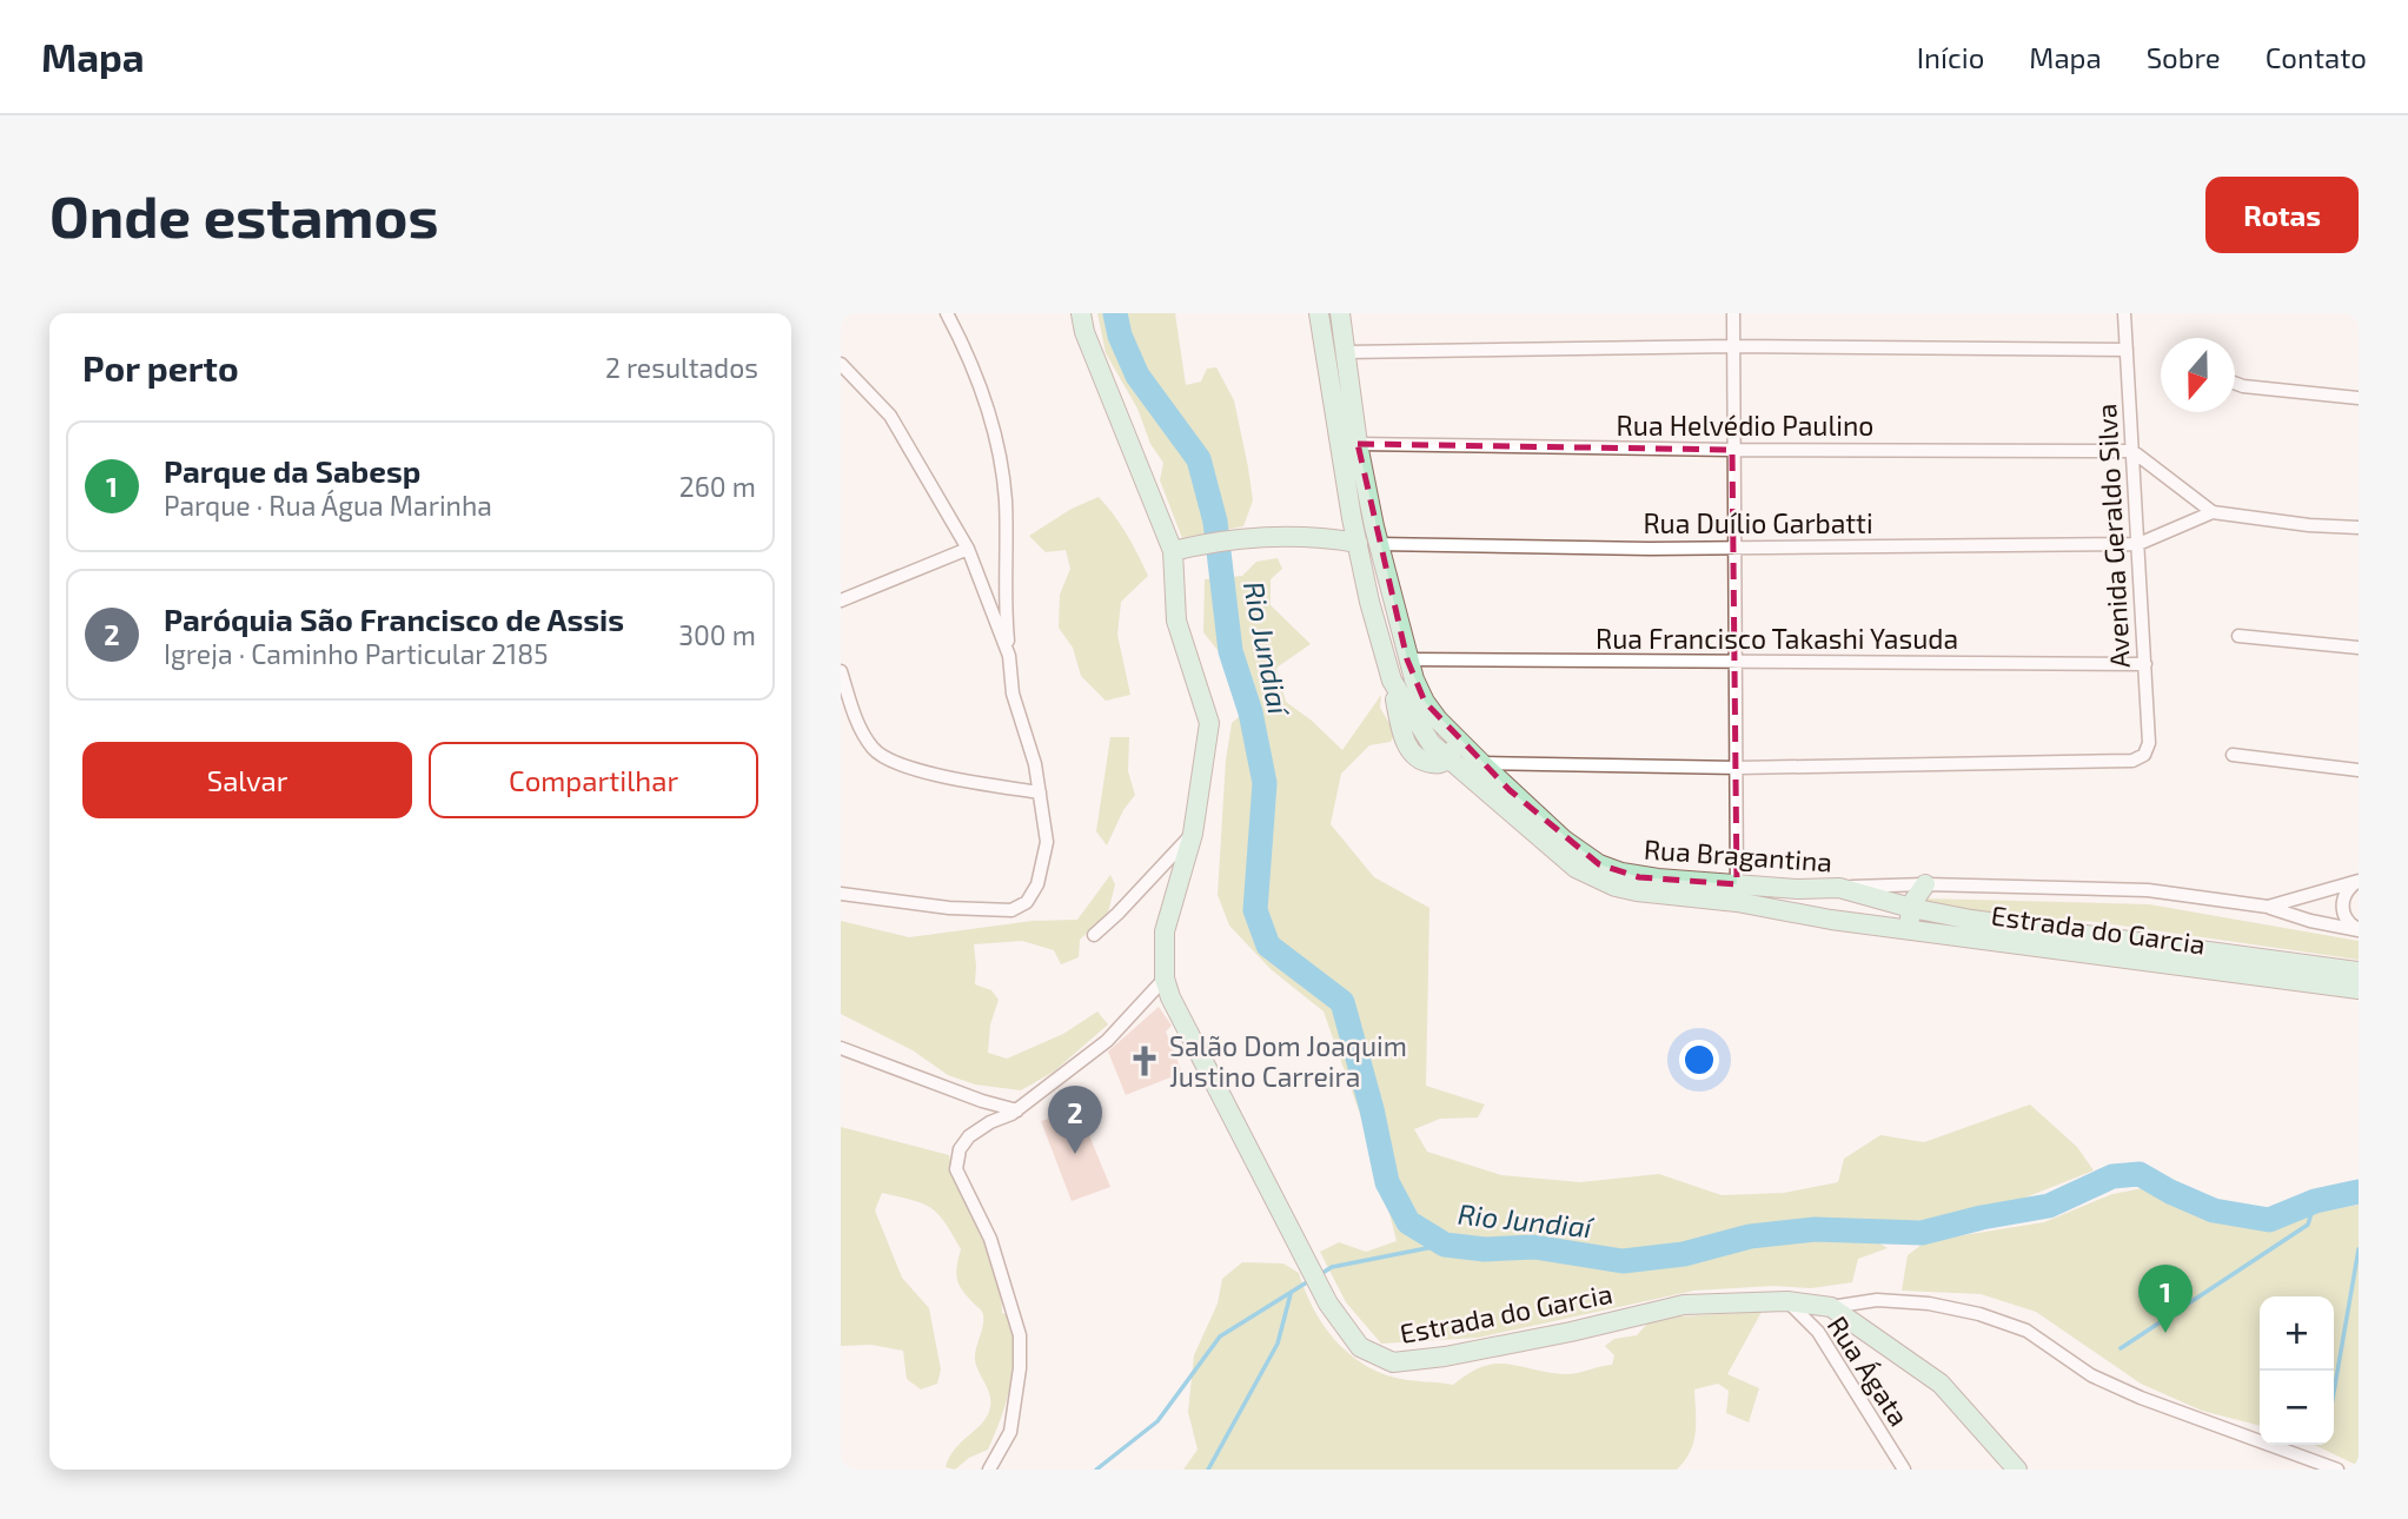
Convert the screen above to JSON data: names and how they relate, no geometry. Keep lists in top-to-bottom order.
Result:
{
  "streets": {
    "main road": ["Rua Bragantina", "Estrada do Garcia"],
    "street": [
      "Rua Helvédio Paulino",
      "Rua Duílio Garbatti",
      "Avenida Geraldo Silva",
      "Rua Francisco Takashi Yasuda",
      "Rua Ágata"
    ]
  },
  "crossings": [
    ["Rua Helvédio Paulino", "Avenida Geraldo Silva"],
    ["Rua Helvédio Paulino", "Rua Bragantina"],
    ["Rua Duílio Garbatti", "Avenida Geraldo Silva"],
    ["Rua Duílio Garbatti", "Rua Bragantina"],
    ["Avenida Geraldo Silva", "Rua Francisco Takashi Yasuda"],
    ["Rua Francisco Takashi Yasuda", "Rua Bragantina"],
    ["Rua Bragantina", "Estrada do Garcia"],
    ["Estrada do Garcia", "Rua Ágata"]
  ],
  "water": ["Rio Jundiaí"],
  "places": {
    "church": ["Salão Dom Joaquim Justino Carreira"]
  },
  "north": "bottom",
  "page": {
    "header": "Mapa",
    "nav": [
      "Início",
      "Mapa",
      "Sobre",
      "Contato"
    ],
    "buttons": [
      "Rotas",
      ["Salvar", "Compartilhar"]
    ],
    "title": "Onde estamos",
    "heading": ["Por perto", "2 resultados"],
    "list": [
      {
        "mark": "1",
        "name": "Parque da Sabesp",
        "note": "Parque · Rua Água Marinha",
        "value": "260 m"
      },
      {
        "mark": "2",
        "name": "Paróquia São Francisco de Assis",
        "note": "Igreja · Caminho Particular 2185",
        "value": "300 m"
      }
    ],
    "pins": ["2", "1"],
    "map_buttons": ["+", "−"]
  }
}
